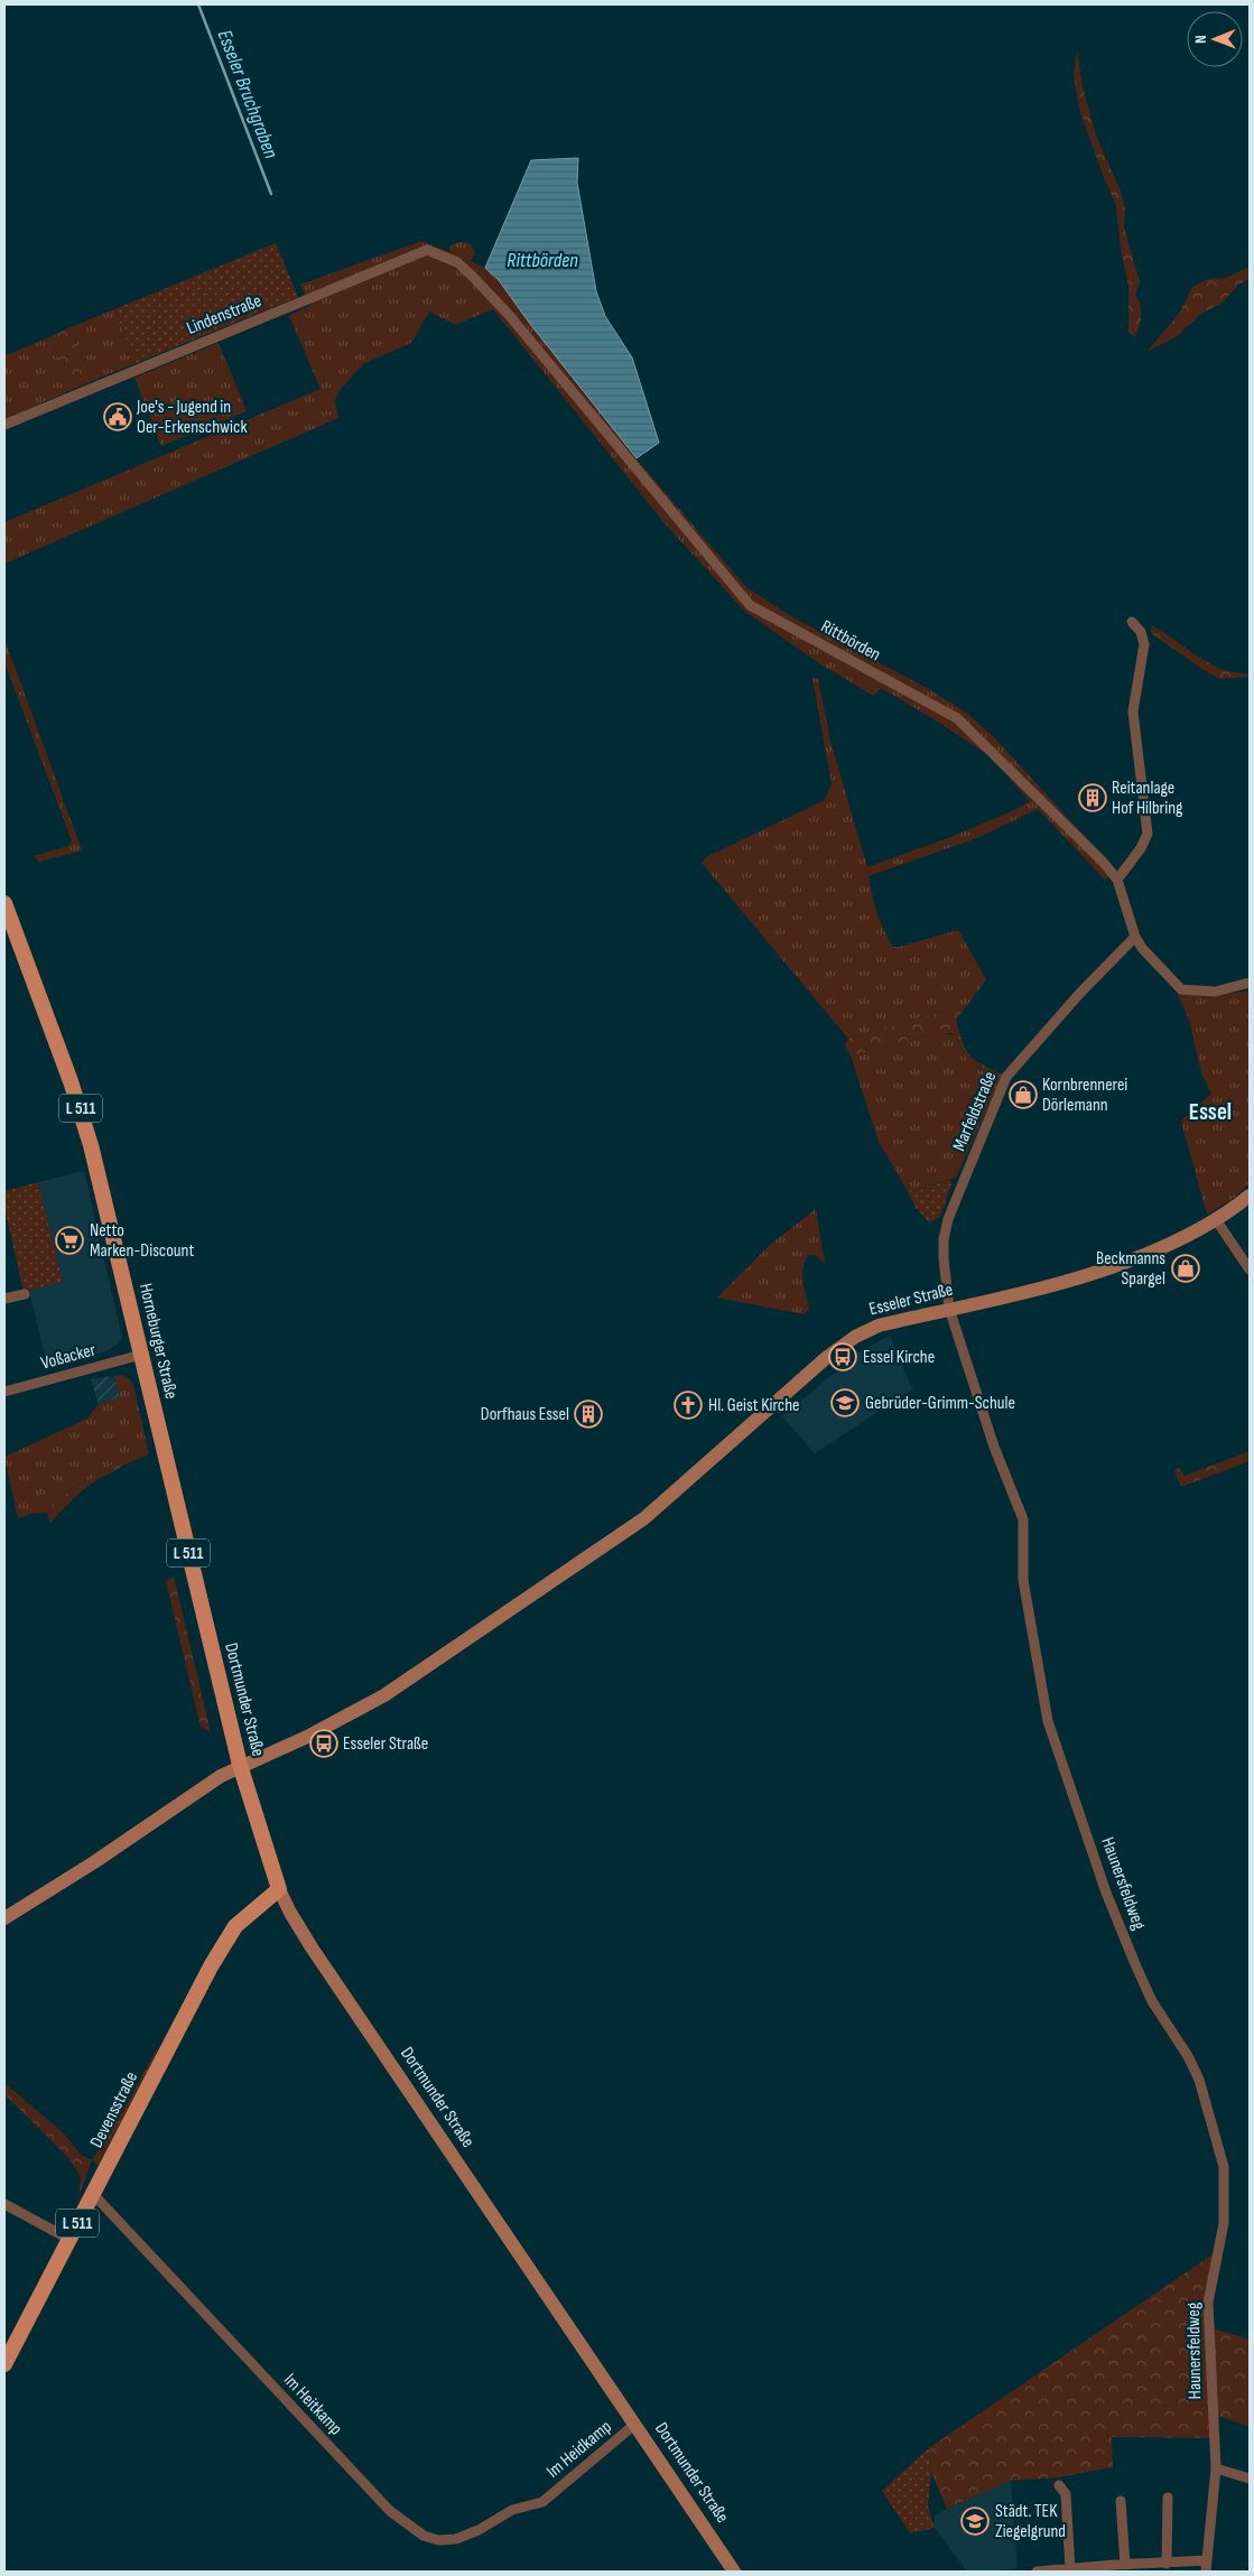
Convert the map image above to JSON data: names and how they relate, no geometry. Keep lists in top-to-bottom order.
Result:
{
  "streets": {
    "main road": [
      "L 511",
      "Esseler Straße",
      "Horneburger Straße",
      "Dortmunder Straße",
      "Devensstraße"
    ],
    "street": [
      "Lindenstraße",
      "Rittbörden",
      "Marfeldstraße",
      "Voßacker",
      "Haunersfeldweg",
      "Im Heitkamp",
      "Im Heidkamp"
    ]
  },
  "crossings": [
    ["Lindenstraße", "Rittbörden"],
    ["Rittbörden", "Marfeldstraße"],
    ["Marfeldstraße", "Esseler Straße"],
    ["Marfeldstraße", "Haunersfeldweg"],
    ["Esseler Straße", "Dortmunder Straße"],
    ["Esseler Straße", "Haunersfeldweg"],
    ["Horneburger Straße", "Voßacker"],
    ["Horneburger Straße", "Dortmunder Straße"],
    ["Dortmunder Straße", "Devensstraße"],
    ["Dortmunder Straße", "Im Heidkamp"],
    ["Devensstraße", "Im Heitkamp"],
    ["Im Heitkamp", "Im Heidkamp"]
  ],
  "districts": ["Essel"],
  "water": ["Esseler Bruchgraben", "Rittbörden"],
  "places": {
    "public building": ["Joe's - Jugend in Oer-Erkenschwick"],
    "building": ["Reitanlage Hof Hilbring", "Dorfhaus Essel"],
    "shop": ["Kornbrennerei Dörlemann", "Beckmanns Spargel"],
    "supermarket": ["Netto Marken-Discount"],
    "bus stop": ["Essel Kirche", "Esseler Straße"],
    "school or university": ["Gebrüder-Grimm-Schule", "Städt. TEK Ziegelgrund"],
    "church": ["Hl. Geist Kirche"]
  },
  "north": "left"
}
